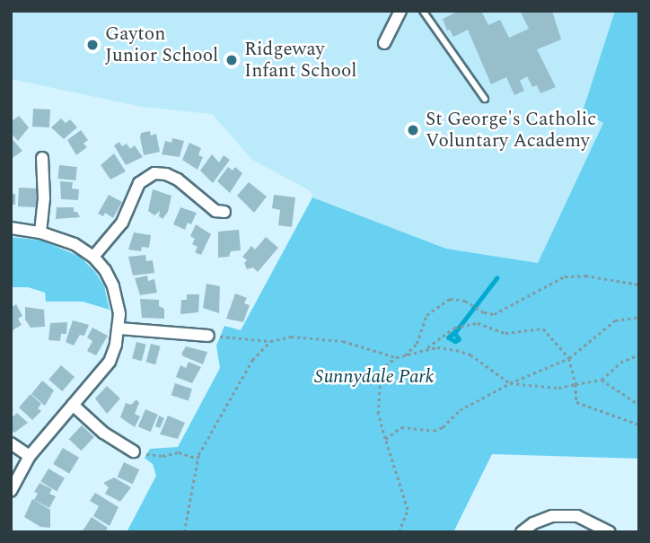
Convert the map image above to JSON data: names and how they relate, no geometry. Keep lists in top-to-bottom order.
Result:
{
  "parks": ["Sunnydale Park"],
  "places": ["Gayton Junior School", "Ridgeway Infant School", "St George's Catholic Voluntary Academy"]
}
